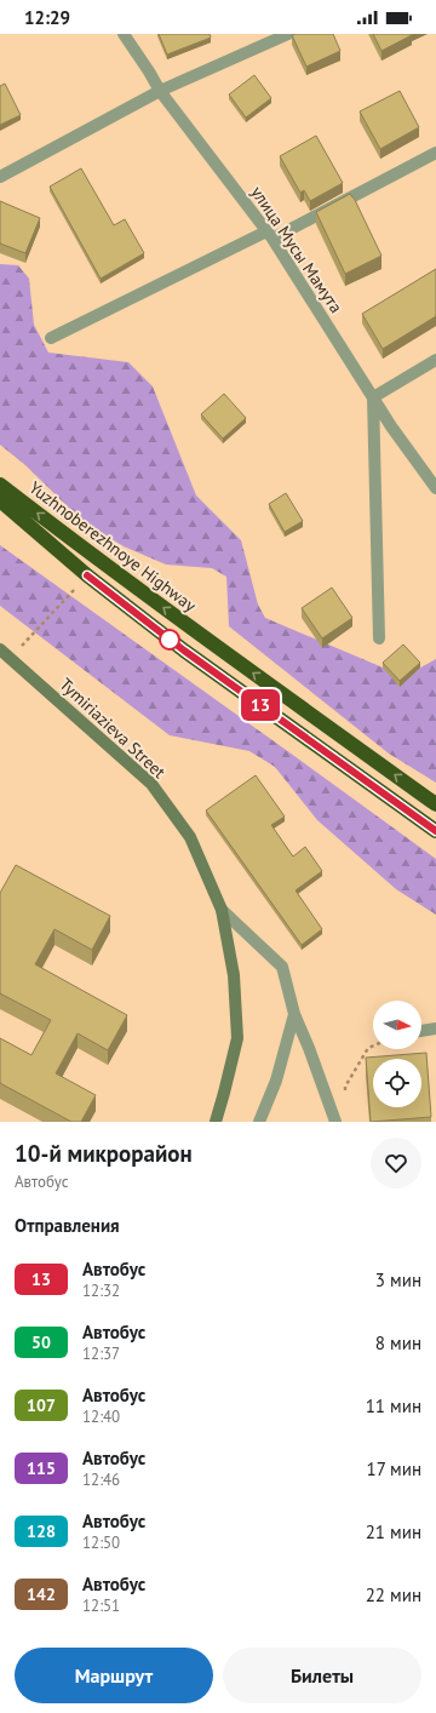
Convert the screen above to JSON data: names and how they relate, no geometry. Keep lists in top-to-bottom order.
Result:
{
  "streets": {
    "highway": ["Yuzhnoberezhnoye Highway"],
    "street": ["улица Мусы Мамута", "Tymiriazieva Street"]
  },
  "lines": ["bus line 13"],
  "north": "right",
  "page": {
    "status": "12:29",
    "on_map": "13",
    "heading": [
      ["10-й микрорайон", "Автобус"],
      "Отправления"
    ],
    "list": [
      {
        "mark": "13",
        "name": "Автобус",
        "note": "12:32",
        "value": "3 мин"
      },
      {
        "mark": "50",
        "name": "Автобус",
        "note": "12:37",
        "value": "8 мин"
      },
      {
        "mark": "107",
        "name": "Автобус",
        "note": "12:40",
        "value": "11 мин"
      },
      {
        "mark": "115",
        "name": "Автобус",
        "note": "12:46",
        "value": "17 мин"
      },
      {
        "mark": "128",
        "name": "Автобус",
        "note": "12:50",
        "value": "21 мин"
      },
      {
        "mark": "142",
        "name": "Автобус",
        "note": "12:51",
        "value": "22 мин"
      }
    ],
    "buttons": ["Маршрут", "Билеты"]
  }
}
